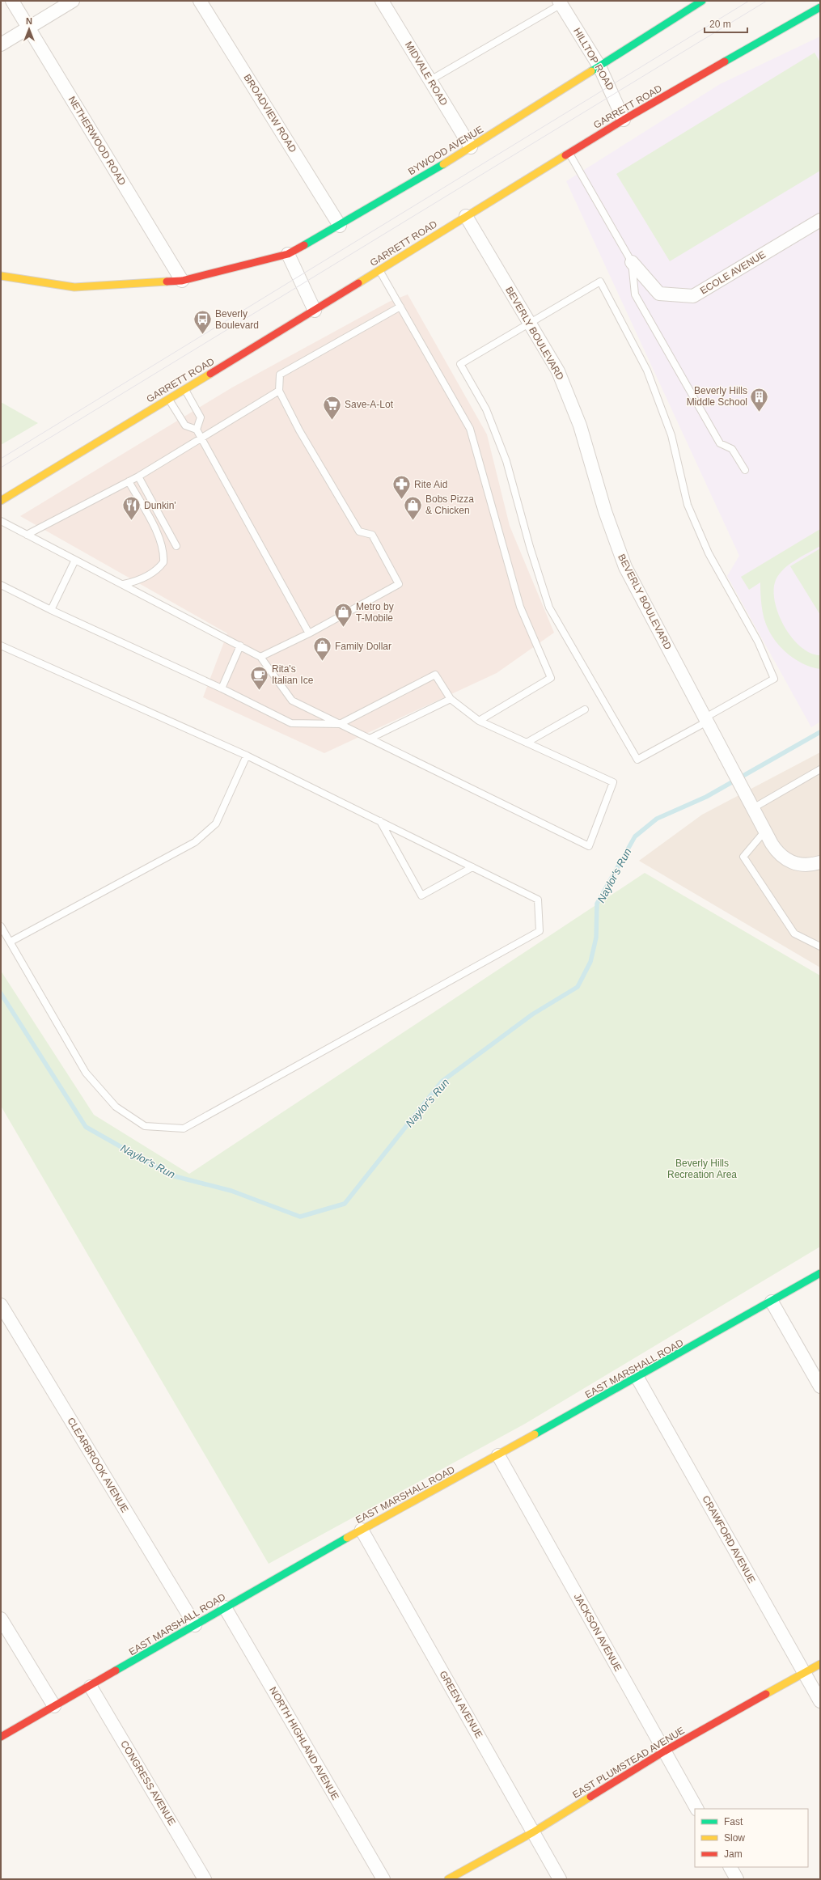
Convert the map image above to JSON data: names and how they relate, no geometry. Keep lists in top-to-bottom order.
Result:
{
  "streets": {
    "main road": [
      "GARRETT ROAD",
      "BYWOOD AVENUE",
      "EAST MARSHALL ROAD",
      "EAST PLUMSTEAD AVENUE"
    ],
    "street": [
      "HILLTOP ROAD",
      "MIDVALE ROAD",
      "BROADVIEW ROAD",
      "NETHERWOOD ROAD",
      "ECOLE AVENUE",
      "BEVERLY BOULEVARD",
      "CLEARBROOK AVENUE",
      "CRAWFORD AVENUE",
      "JACKSON AVENUE",
      "GREEN AVENUE",
      "NORTH HIGHLAND AVENUE",
      "CONGRESS AVENUE"
    ]
  },
  "crossings": [
    ["HILLTOP ROAD", "GARRETT ROAD"],
    ["HILLTOP ROAD", "BYWOOD AVENUE"],
    ["MIDVALE ROAD", "BYWOOD AVENUE"],
    ["GARRETT ROAD", "BEVERLY BOULEVARD"],
    ["BROADVIEW ROAD", "BYWOOD AVENUE"],
    ["NETHERWOOD ROAD", "BYWOOD AVENUE"],
    ["EAST MARSHALL ROAD", "CLEARBROOK AVENUE"],
    ["EAST MARSHALL ROAD", "CRAWFORD AVENUE"],
    ["EAST MARSHALL ROAD", "JACKSON AVENUE"],
    ["EAST MARSHALL ROAD", "GREEN AVENUE"],
    ["EAST MARSHALL ROAD", "NORTH HIGHLAND AVENUE"],
    ["EAST MARSHALL ROAD", "CONGRESS AVENUE"],
    ["CRAWFORD AVENUE", "EAST PLUMSTEAD AVENUE"],
    ["JACKSON AVENUE", "EAST PLUMSTEAD AVENUE"],
    ["GREEN AVENUE", "EAST PLUMSTEAD AVENUE"]
  ],
  "water": ["Naylor's Run"],
  "parks": ["Beverly Hills Recreation Area"],
  "places": {
    "bus stop": ["Beverly Boulevard"],
    "building": ["Beverly Hills Middle School"],
    "supermarket": ["Save-A-Lot"],
    "pharmacy": ["Rite Aid"],
    "shop": ["Bobs Pizza & Chicken", "Metro by T-Mobile", "Family Dollar"],
    "restaurant": ["Dunkin'"],
    "cafe": ["Rita's Italian Ice"]
  },
  "legend": ["Fast", "Slow", "Jam"],
  "scale_bar": "20 m",
  "north": "top"
}
